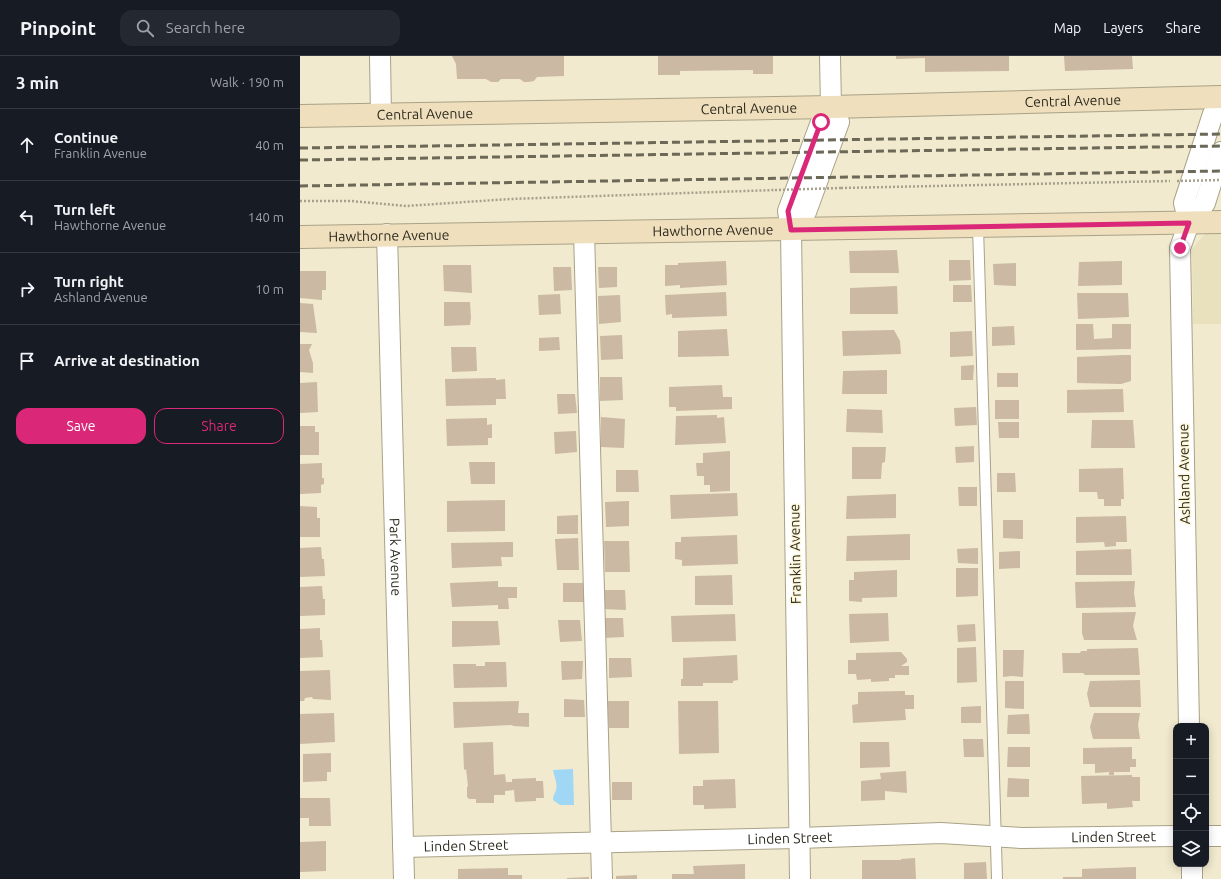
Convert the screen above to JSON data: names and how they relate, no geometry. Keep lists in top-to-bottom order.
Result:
{
  "streets": {
    "street": [
      "Central Avenue",
      "Hawthorne Avenue",
      "Ashland Avenue",
      "Franklin Avenue",
      "Park Avenue",
      "Linden Street"
    ]
  },
  "crossings": [
    ["Hawthorne Avenue", "Ashland Avenue"],
    ["Hawthorne Avenue", "Franklin Avenue"],
    ["Hawthorne Avenue", "Park Avenue"],
    ["Franklin Avenue", "Linden Street"],
    ["Park Avenue", "Linden Street"]
  ],
  "page": {
    "header": "Pinpoint",
    "search": "Search here",
    "nav": ["Map", "Layers", "Share"],
    "heading": ["3 min", "Walk · 190 m"],
    "list": [
      ["Continue", "Franklin Avenue", "40 m"],
      ["Turn left", "Hawthorne Avenue", "140 m"],
      ["Turn right", "Ashland Avenue", "10 m"],
      "Arrive at destination"
    ],
    "buttons": ["Save", "Share"],
    "map_buttons": ["+", "−"]
  }
}
